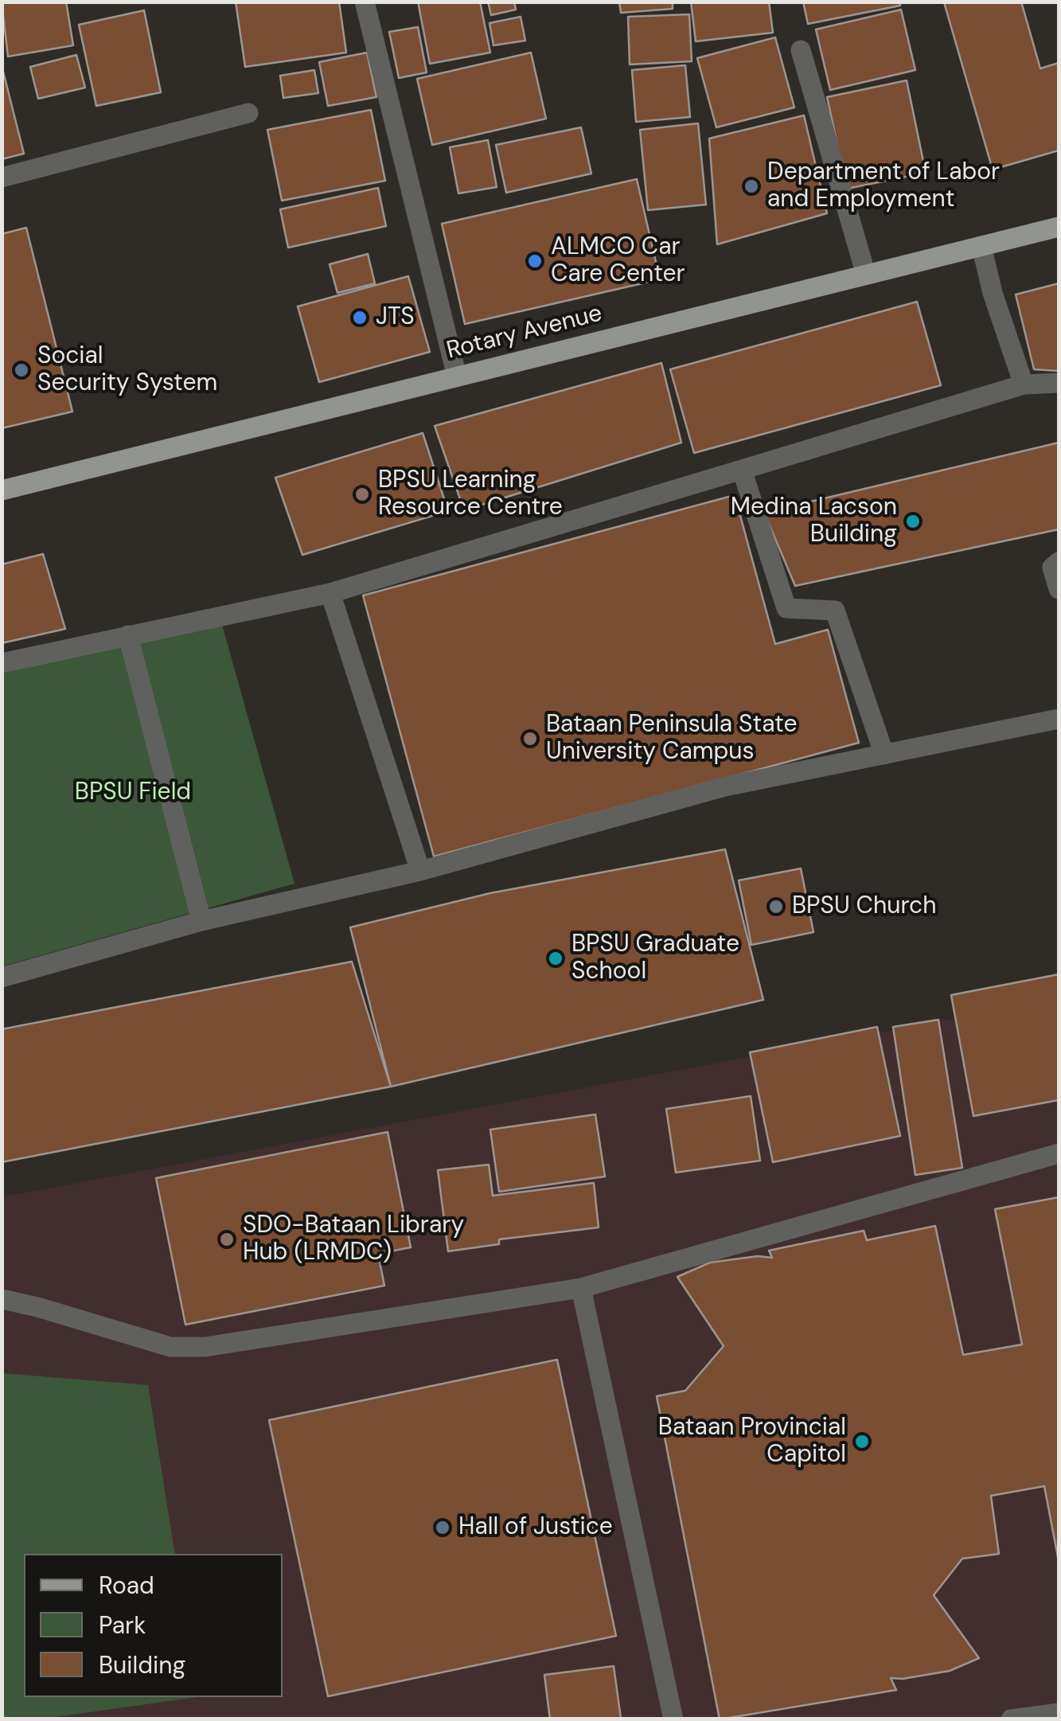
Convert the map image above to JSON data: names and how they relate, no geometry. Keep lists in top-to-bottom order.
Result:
{
  "streets": {
    "main road": ["Rotary Avenue"]
  },
  "parks": ["BPSU Field"],
  "places": [
    "Department of Labor and Employment",
    "ALMCO Car Care Center",
    "JTS",
    "Social Security System",
    "BPSU Learning Resource Centre",
    "Medina Lacson Building",
    "Bataan Peninsula State University Campus",
    "BPSU Church",
    "BPSU Graduate School",
    "SDO-Bataan Library Hub (LRMDC)",
    "Bataan Provincial Capitol",
    "Hall of Justice"
  ],
  "legend": ["Road", "Park", "Building"]
}
